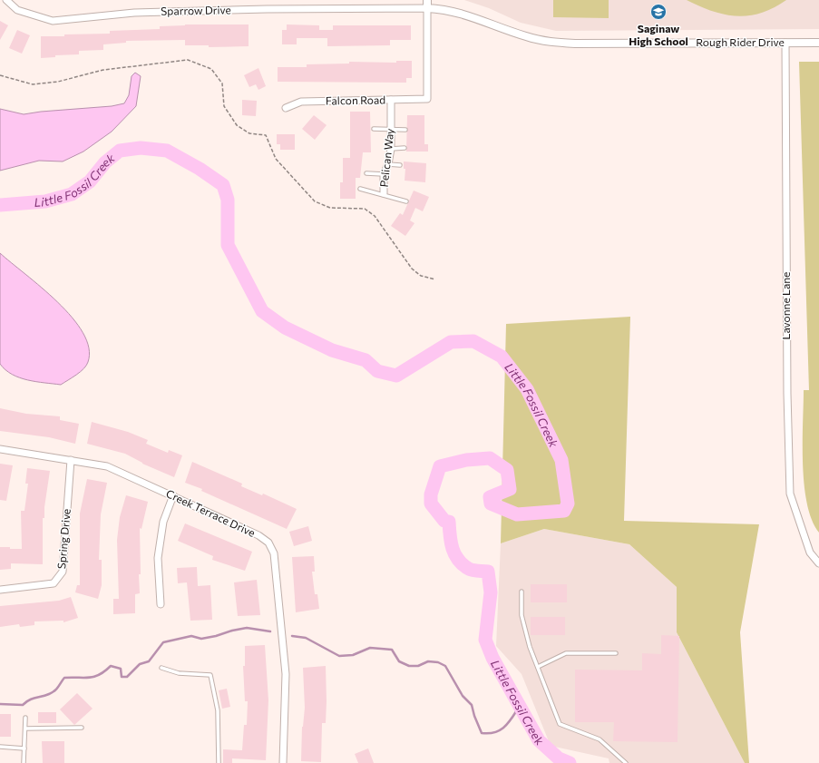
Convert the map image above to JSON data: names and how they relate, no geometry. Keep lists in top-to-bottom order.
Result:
{
  "streets": {
    "street": [
      "Sparrow Drive",
      "Rough Rider Drive",
      "Falcon Road",
      "Pelican Way",
      "Lavonne Lane",
      "Creek Terrace Drive",
      "Spring Drive"
    ]
  },
  "crossings": [
    ["Sparrow Drive", "Rough Rider Drive"],
    ["Sparrow Drive", "Falcon Road"],
    ["Rough Rider Drive", "Falcon Road"],
    ["Rough Rider Drive", "Lavonne Lane"],
    ["Falcon Road", "Pelican Way"],
    ["Creek Terrace Drive", "Spring Drive"]
  ],
  "water": ["Little Fossil Creek"],
  "places": {
    "school or university": ["Saginaw High School"]
  }
}
